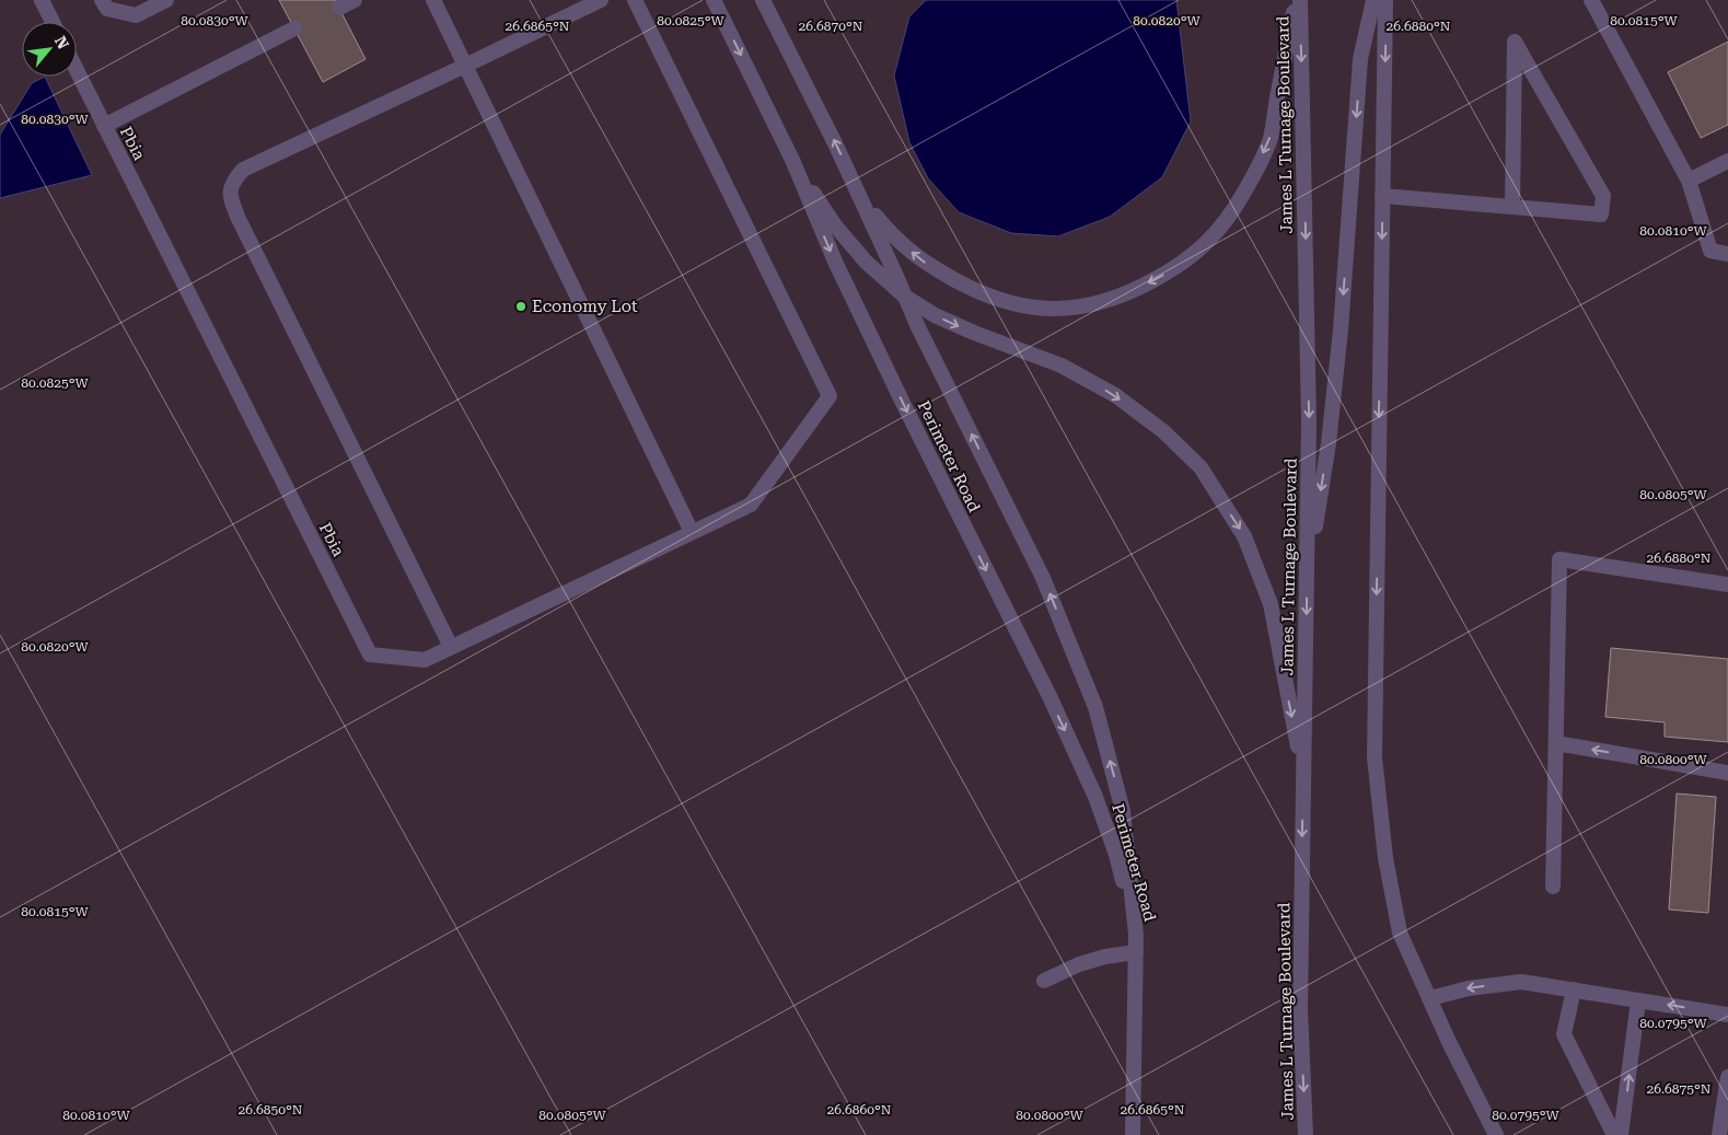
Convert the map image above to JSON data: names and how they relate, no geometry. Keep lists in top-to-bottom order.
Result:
{
  "streets": {
    "street": ["James L Turnage Boulevard", "Pbia", "Perimeter Road"]
  },
  "places": ["Economy Lot"],
  "north": "top right",
  "coordinates": [
    "80.0830°W",
    "80.0825°W",
    "80.0820°W",
    "80.0815°W",
    "26.6865°N",
    "26.6870°N",
    "26.6880°N",
    "80.0810°W",
    "80.0805°W",
    "80.0800°W",
    "80.0795°W",
    "26.6875°N",
    "26.6850°N",
    "26.6860°N"
  ]
}
